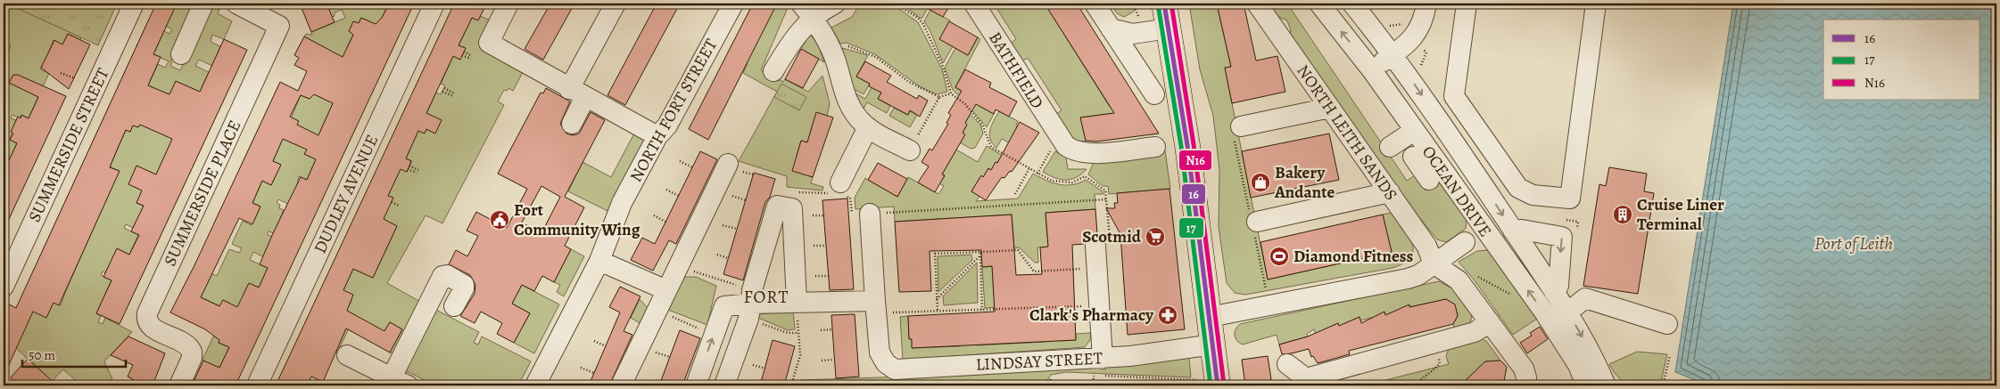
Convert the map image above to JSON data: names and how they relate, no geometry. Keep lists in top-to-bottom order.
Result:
{
  "streets": {
    "street": [
      "BATHFIELD",
      "NORTH FORT STREET",
      "NORTH LEITH SANDS",
      "SUMMERSIDE STREET",
      "OCEAN DRIVE",
      "SUMMERSIDE PLACE",
      "DUDLEY AVENUE",
      "LINDSAY STREET"
    ]
  },
  "districts": ["FORT"],
  "water": ["Port of Leith"],
  "places": {
    "shop": ["Bakery Andante"],
    "building": ["Cruise Liner Terminal"],
    "public building": ["Fort Community Wing"],
    "supermarket": ["Scotmid"],
    "sports": ["Diamond Fitness"],
    "pharmacy": ["Clark's Pharmacy"]
  },
  "lines": ["transit line 16", "transit line N16", "transit line 17"],
  "legend": ["16", "17", "N16"],
  "scale_bar": "50 m"
}
